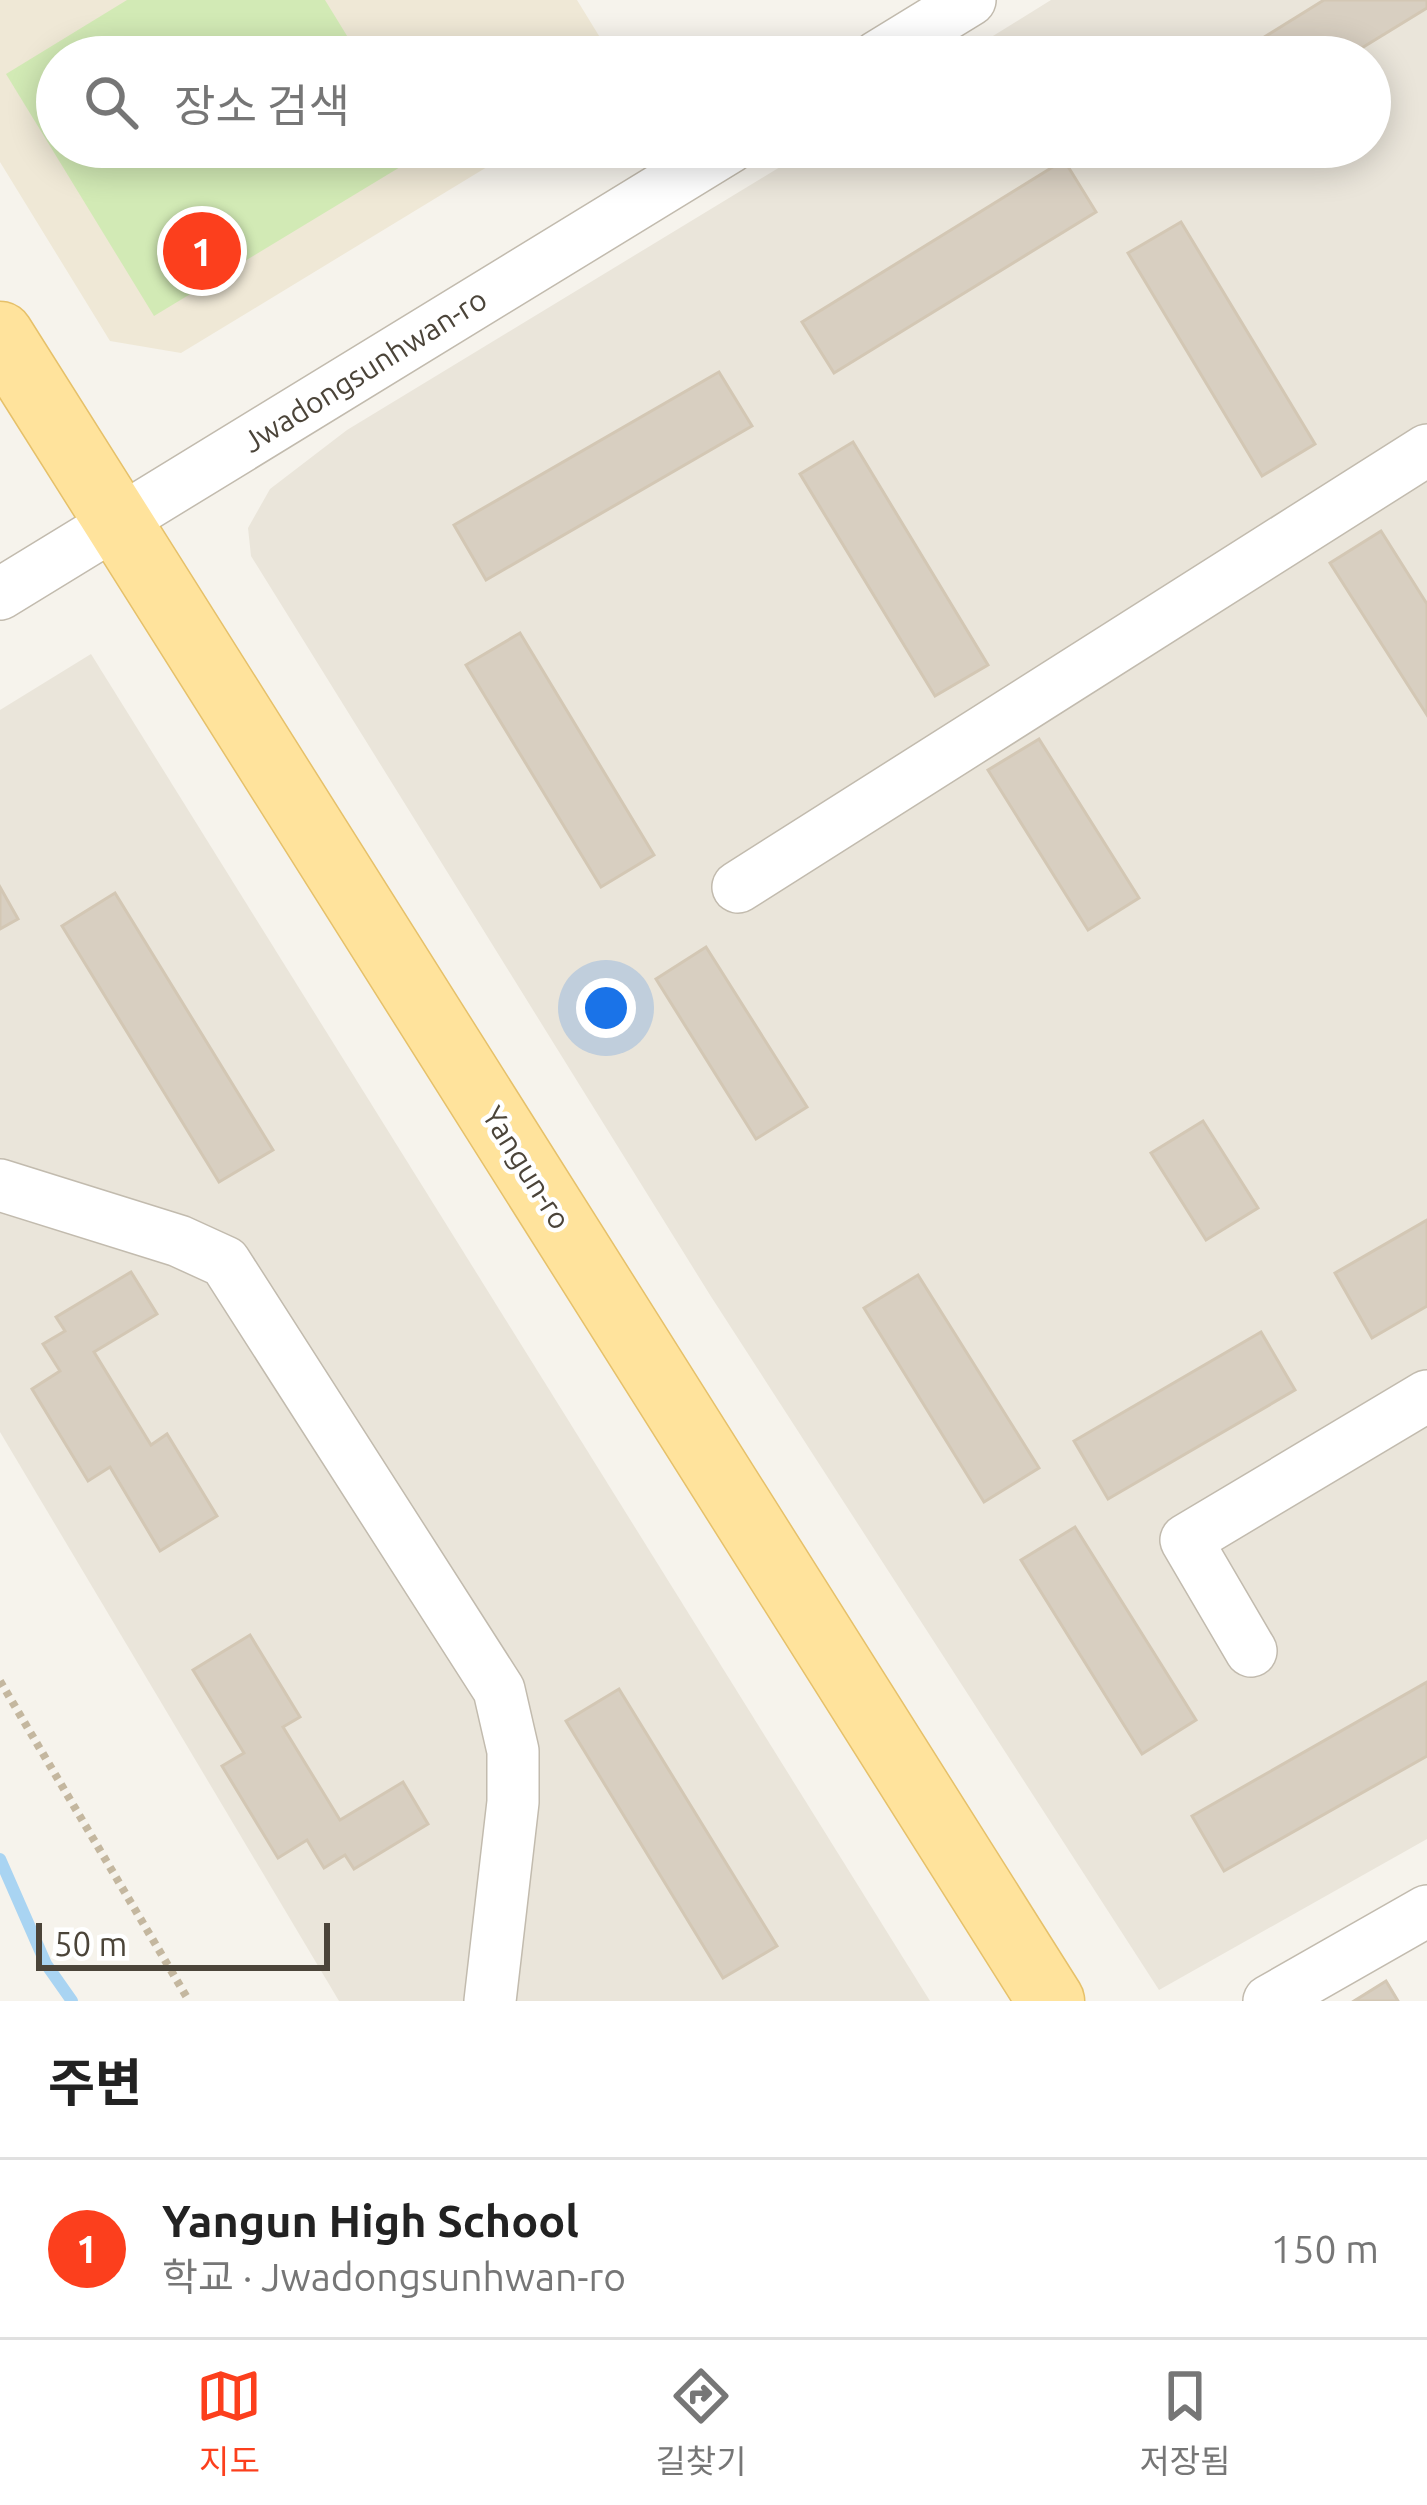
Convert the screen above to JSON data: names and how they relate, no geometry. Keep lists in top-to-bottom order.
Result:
{
  "streets": {
    "main road": ["Yangun-ro"],
    "street": ["Jwadongsunhwan-ro"]
  },
  "crossings": [
    ["Jwadongsunhwan-ro", "Yangun-ro"]
  ],
  "scale_bar": "50 m",
  "page": {
    "search": "장소 검색",
    "pins": "1",
    "scale": "50 m",
    "heading": "주변",
    "list": [
      {
        "mark": "1",
        "name": "Yangun High School",
        "note": "학교 · Jwadongsunhwan-ro",
        "value": "150 m"
      }
    ],
    "nav": ["지도", "길찾기", "저장됨"]
  }
}
